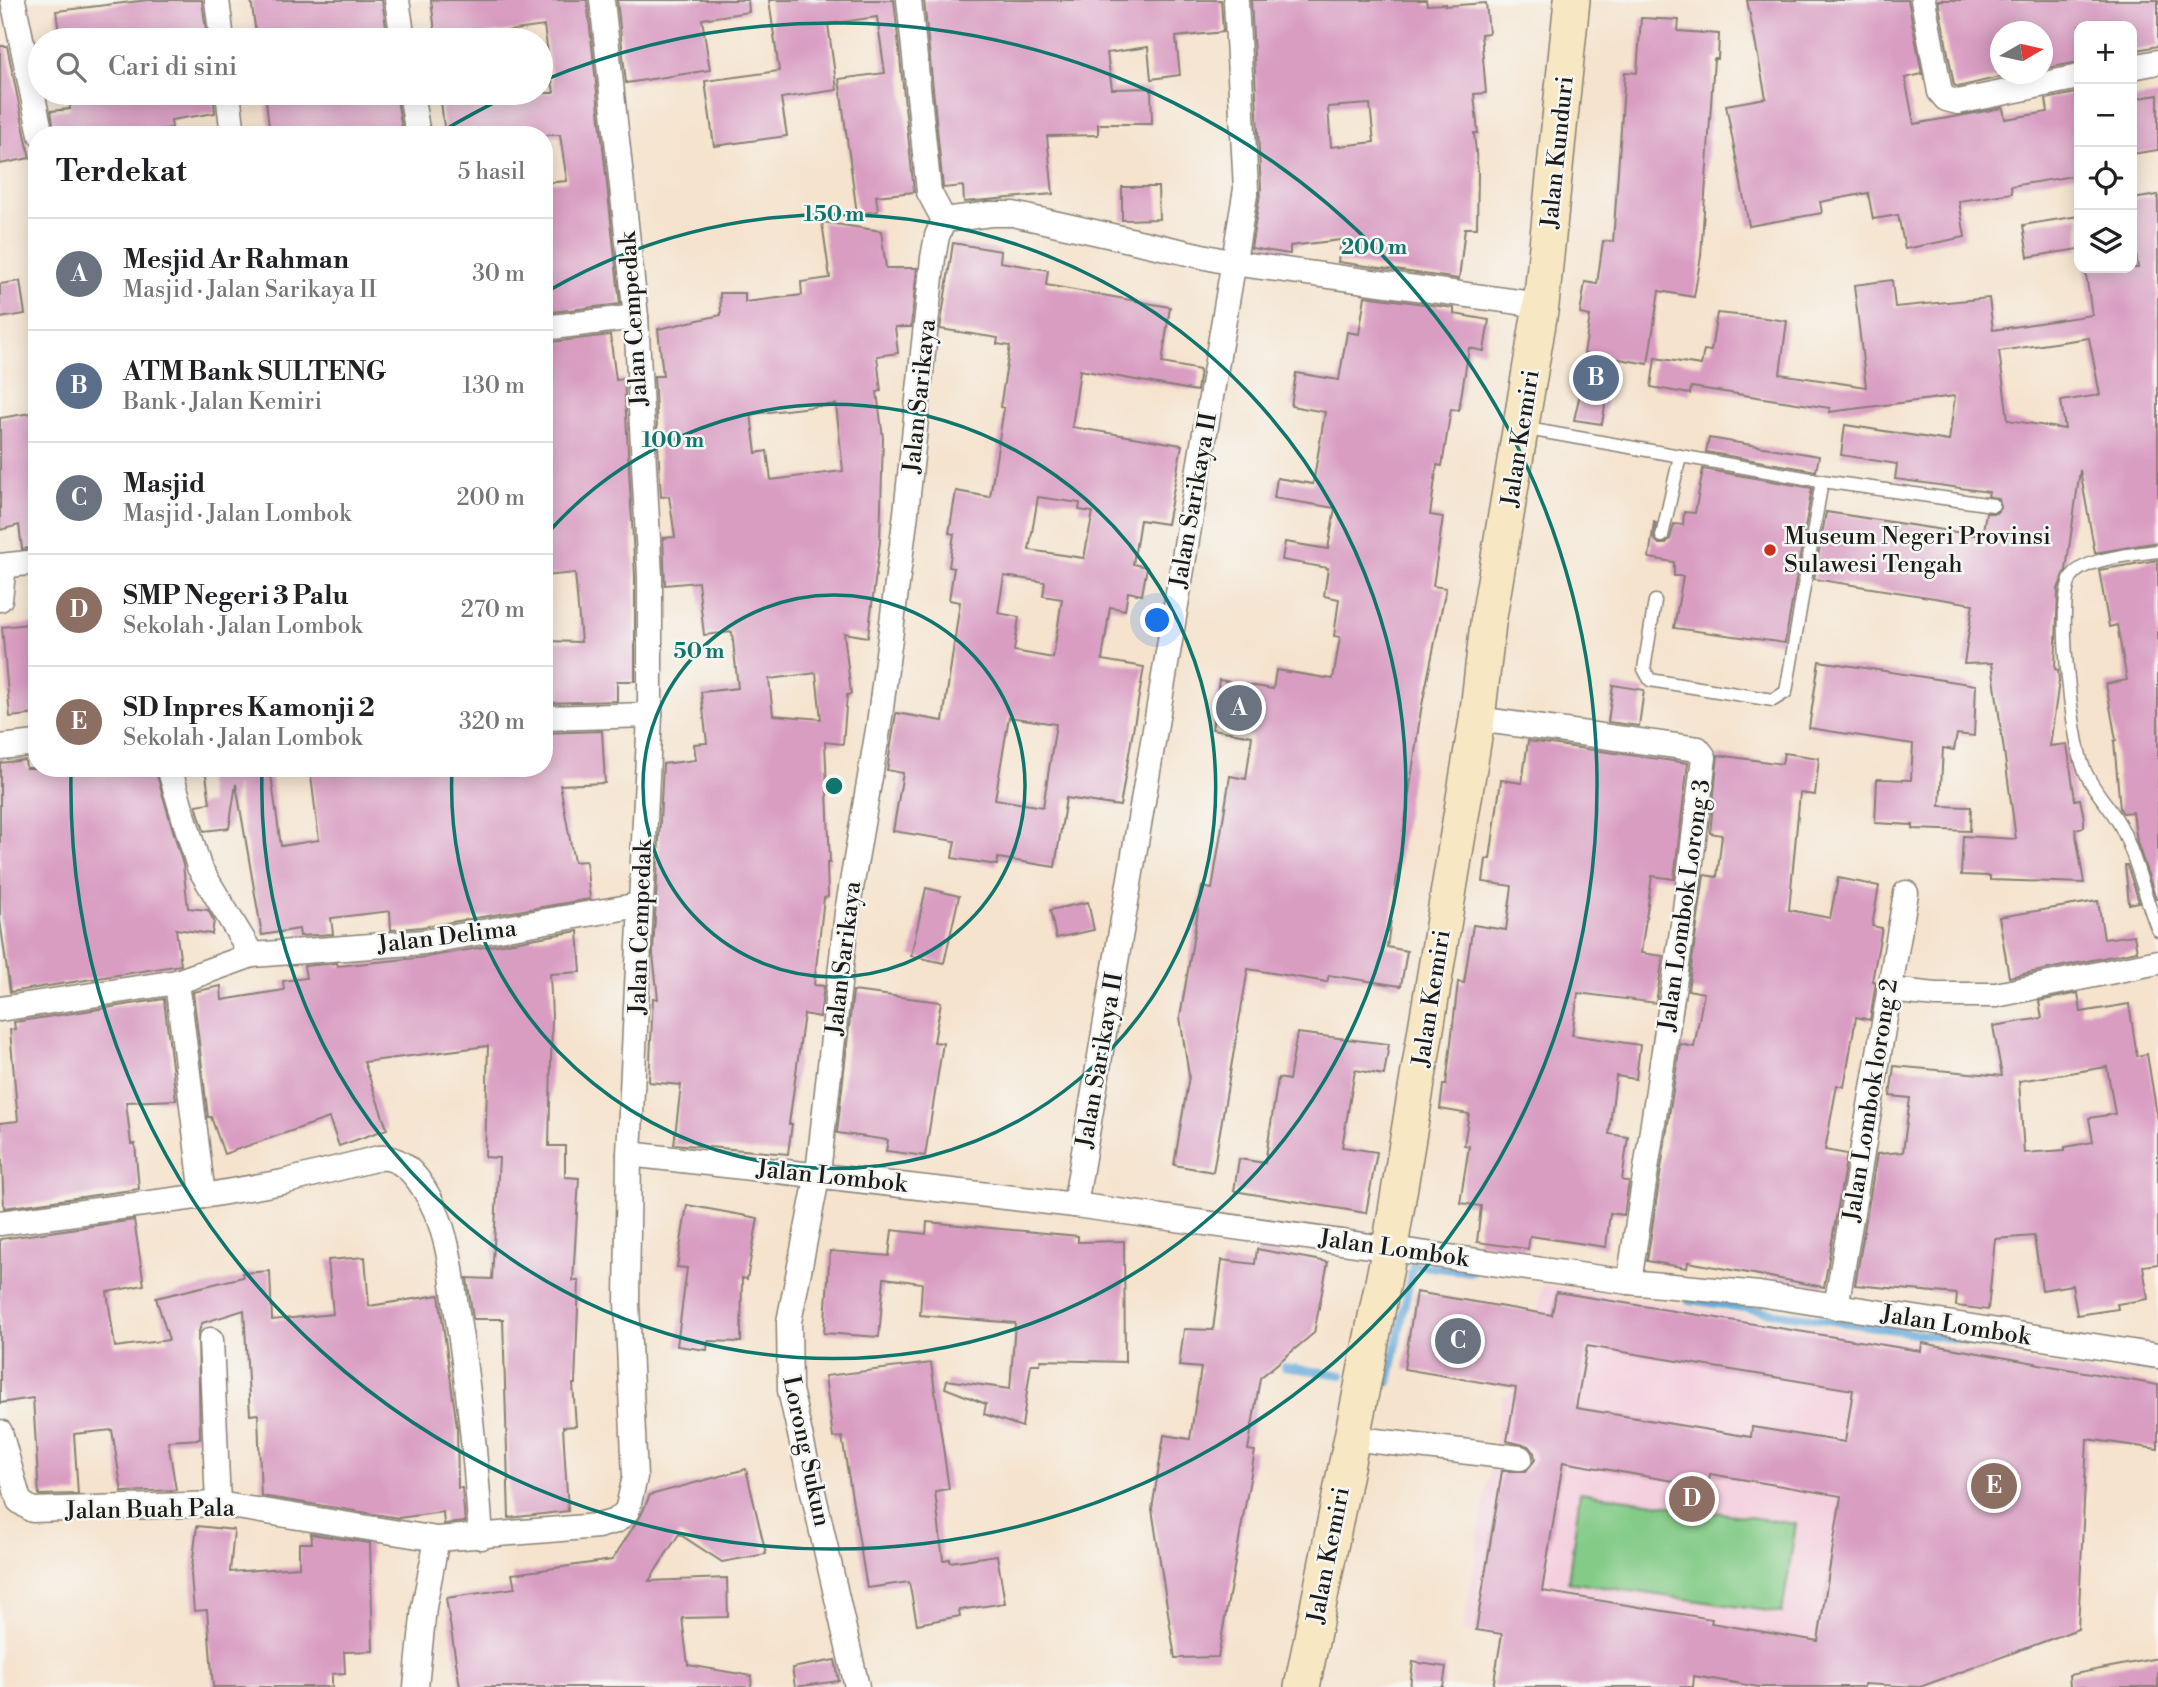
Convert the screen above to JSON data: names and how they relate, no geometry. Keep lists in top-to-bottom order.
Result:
{
  "streets": {
    "street": [
      "Jalan Kunduri",
      "Jalan Cempedak",
      "Jalan Sarikaya",
      "Jalan Kemiri",
      "Jalan Sarikaya II",
      "Jalan Lombok Lorong 3",
      "Jalan Delima",
      "Jalan Lombok lorong 2",
      "Jalan Lombok",
      "Lorong Sukun",
      "Jalan Buah Pala"
    ]
  },
  "crossings": [
    ["Jalan Kunduri", "Jalan Kemiri"],
    ["Jalan Cempedak", "Jalan Delima"],
    ["Jalan Cempedak", "Jalan Lombok"],
    ["Jalan Cempedak", "Jalan Buah Pala"],
    ["Jalan Sarikaya", "Jalan Lombok"],
    ["Jalan Sarikaya", "Lorong Sukun"],
    ["Jalan Kemiri", "Jalan Lombok Lorong 3"],
    ["Jalan Kemiri", "Jalan Lombok"],
    ["Jalan Sarikaya II", "Jalan Lombok"],
    ["Jalan Lombok Lorong 3", "Jalan Lombok"],
    ["Jalan Lombok lorong 2", "Jalan Lombok"],
    ["Jalan Lombok", "Lorong Sukun"]
  ],
  "places": ["Museum Negeri Provinsi Sulawesi Tengah"],
  "north": "right",
  "page": {
    "map_buttons": ["+", "−"],
    "search": "Cari di sini",
    "heading": ["Terdekat", "5 hasil"],
    "list": [
      {
        "mark": "A",
        "name": "Mesjid Ar Rahman",
        "note": "Masjid · Jalan Sarikaya II",
        "value": "30 m"
      },
      {
        "mark": "B",
        "name": "ATM Bank SULTENG",
        "note": "Bank · Jalan Kemiri",
        "value": "130 m"
      },
      {
        "mark": "C",
        "name": "Masjid",
        "note": "Masjid · Jalan Lombok",
        "value": "200 m"
      },
      {
        "mark": "D",
        "name": "SMP Negeri 3 Palu",
        "note": "Sekolah · Jalan Lombok",
        "value": "270 m"
      },
      {
        "mark": "E",
        "name": "SD Inpres Kamonji 2",
        "note": "Sekolah · Jalan Lombok",
        "value": "320 m"
      }
    ],
    "pins": [
      "B",
      "A",
      "C",
      "E",
      "D"
    ]
  },
  "rings": [
    "150 m",
    "200 m",
    "100 m",
    "50 m"
  ]
}
